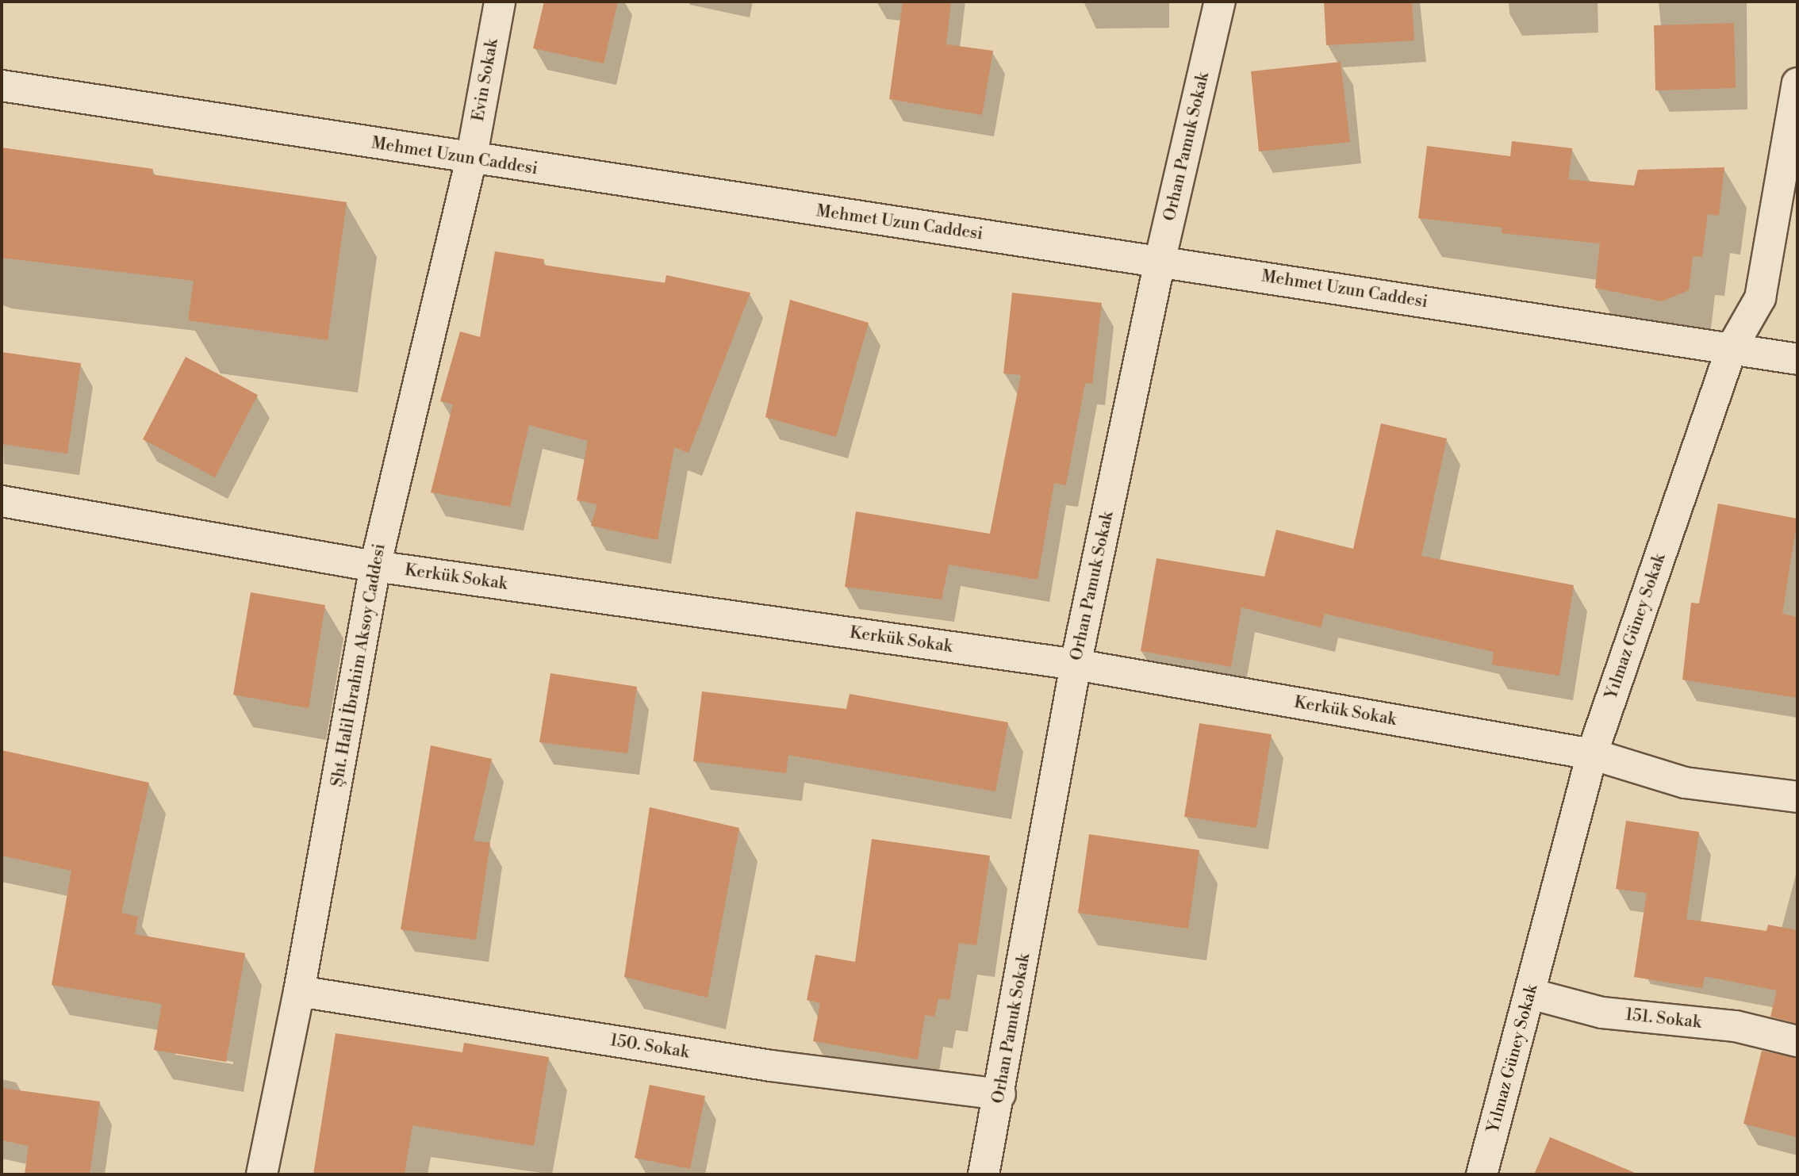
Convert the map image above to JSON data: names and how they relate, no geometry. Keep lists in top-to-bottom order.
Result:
{
  "streets": {
    "street": [
      "Evin Sokak",
      "Orhan Pamuk Sokak",
      "Mehmet Uzun Caddesi",
      "Kerkük Sokak",
      "Yılmaz Güney Sokak",
      "Şht. Halil İbrahim Aksoy Caddesi",
      "151. Sokak",
      "150. Sokak"
    ]
  },
  "crossings": [
    ["Evin Sokak", "Mehmet Uzun Caddesi"],
    ["Evin Sokak", "Şht. Halil İbrahim Aksoy Caddesi"],
    ["Orhan Pamuk Sokak", "Mehmet Uzun Caddesi"],
    ["Orhan Pamuk Sokak", "Kerkük Sokak"],
    ["Orhan Pamuk Sokak", "150. Sokak"],
    ["Mehmet Uzun Caddesi", "Yılmaz Güney Sokak"],
    ["Mehmet Uzun Caddesi", "Şht. Halil İbrahim Aksoy Caddesi"],
    ["Kerkük Sokak", "Yılmaz Güney Sokak"],
    ["Kerkük Sokak", "Şht. Halil İbrahim Aksoy Caddesi"],
    ["Yılmaz Güney Sokak", "151. Sokak"],
    ["Şht. Halil İbrahim Aksoy Caddesi", "150. Sokak"]
  ]
}
